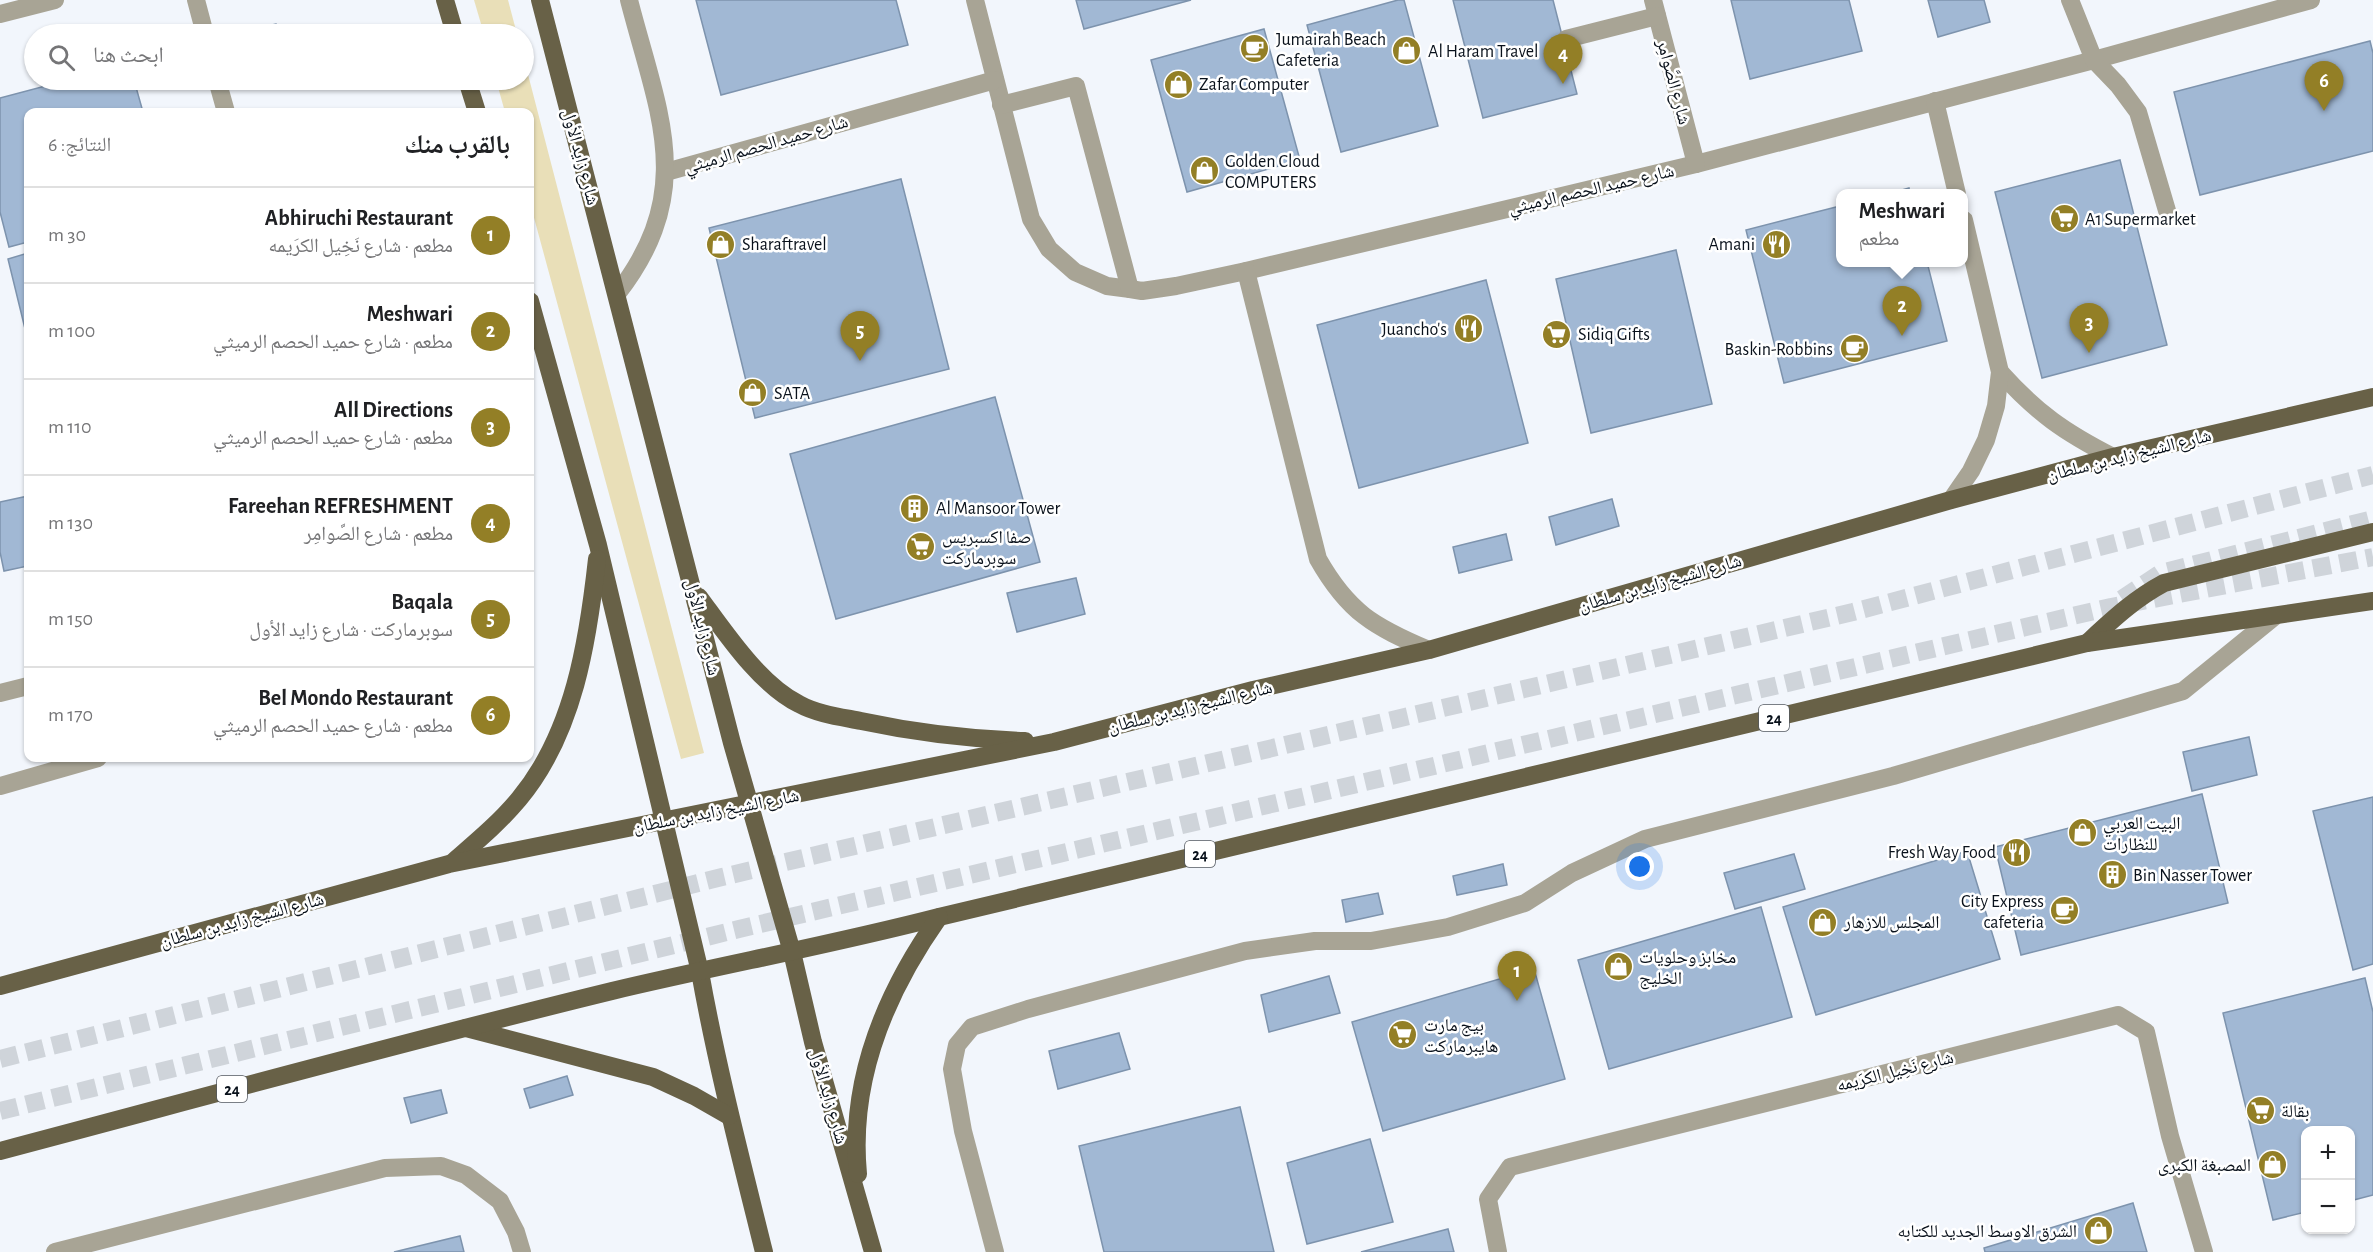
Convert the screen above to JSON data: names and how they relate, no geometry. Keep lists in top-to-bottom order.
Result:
{
  "streets": {
    "main road": ["شارع زايد الأول", "شارع الشيخ زايد بن سلطان", "24"],
    "street": ["شارع الصَّوامِر", "شارع حميد الحصم الرميثي", "شارع نَخِيل الكرَيمه"]
  },
  "crossings": [
    ["شارع الصَّوامِر", "شارع حميد الحصم الرميثي"],
    ["شارع حميد الحصم الرميثي", "شارع زايد الأول"],
    ["شارع زايد الأول", "شارع الشيخ زايد بن سلطان"],
    ["شارع زايد الأول", "24"]
  ],
  "places": {
    "cafe": ["Jumairah Beach Cafeteria", "Baskin-Robbins", "City Express cafeteria"],
    "shop": [
      "Al Haram Travel",
      "Zafar Computer",
      "Golden Cloud COMPUTERS",
      "Sharaftravel",
      "SATA",
      "البيت العربي للنظارات",
      "المجلس للازهار",
      "مخابز وحلويات الخليج",
      "المصبغة الكبرى",
      "الشرق الاوسط الجديد للكتابه"
    ],
    "supermarket": [
      "A1 Supermarket",
      "Sidiq Gifts",
      "صفا اكسبريس سوبرماركت",
      "بيج مارت هايبرماركت",
      "بقالة"
    ],
    "restaurant": ["Amani", "Juancho's", "Fresh Way Food"],
    "building": ["Al Mansoor Tower", "Bin Nasser Tower"]
  },
  "page": {
    "search": "ابحث هنا",
    "pins": [
      "4",
      "6",
      "2",
      "3",
      "5",
      "1"
    ],
    "heading": ["بالقرب منك", "النتائج: 6"],
    "list": [
      {
        "mark": "1",
        "name": "Abhiruchi Restaurant",
        "note": "مطعم · شارع نَخِيل الكرَيمه",
        "value": "30 m"
      },
      {
        "mark": "2",
        "name": "Meshwari",
        "note": "مطعم · شارع حميد الحصم الرميثي",
        "value": "100 m"
      },
      {
        "mark": "3",
        "name": "All Directions",
        "note": "مطعم · شارع حميد الحصم الرميثي",
        "value": "110 m"
      },
      {
        "mark": "4",
        "name": "Fareehan REFRESHMENT",
        "note": "مطعم · شارع الصَّوامِر",
        "value": "130 m"
      },
      {
        "mark": "5",
        "name": "Baqala",
        "note": "سوبرماركت · شارع زايد الأول",
        "value": "150 m"
      },
      {
        "mark": "6",
        "name": "Bel Mondo Restaurant",
        "note": "مطعم · شارع حميد الحصم الرميثي",
        "value": "170 m"
      }
    ],
    "popup": ["Meshwari", "مطعم"],
    "map_buttons": ["+", "−"]
  }
}
